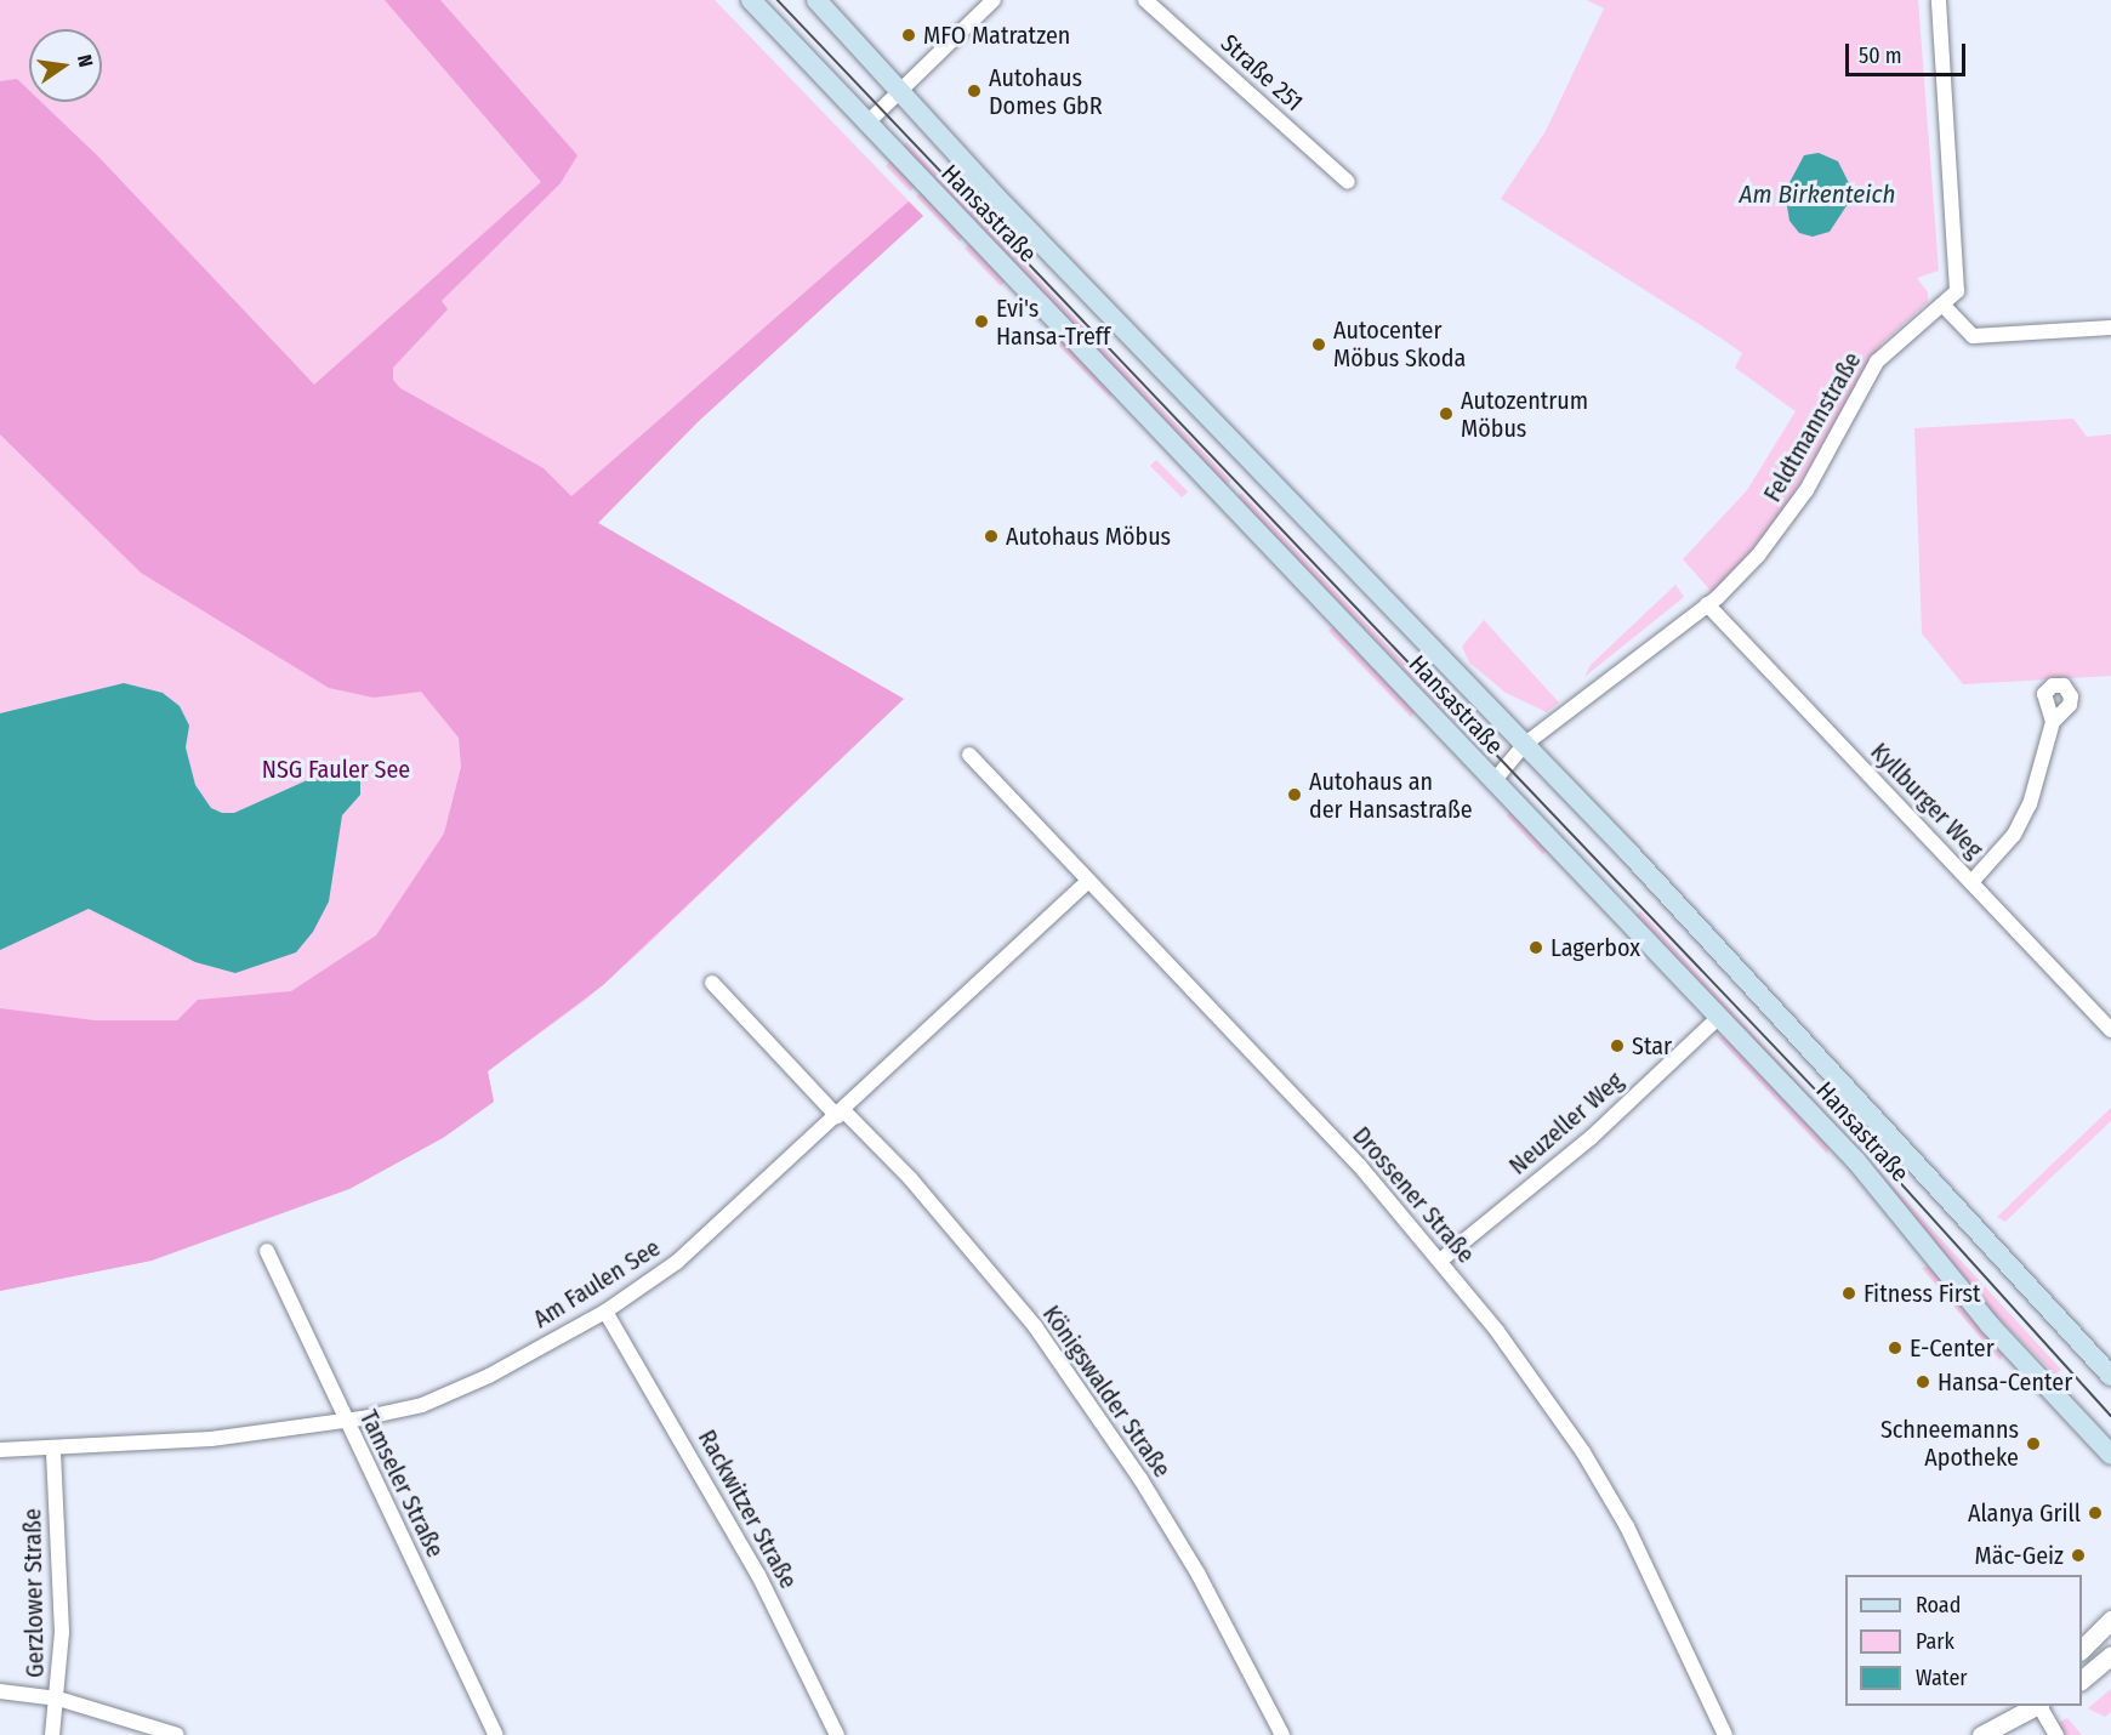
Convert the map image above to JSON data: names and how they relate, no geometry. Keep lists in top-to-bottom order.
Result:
{
  "streets": {
    "main road": ["Hansastraße"],
    "street": [
      "Straße 251",
      "Feldtmannstraße",
      "Kyllburger Weg",
      "Neuzeller Weg",
      "Drossener Straße",
      "Am Faulen See",
      "Königswalder Straße",
      "Tamseler Straße",
      "Rackwitzer Straße",
      "Gerzlower Straße"
    ]
  },
  "crossings": [
    ["Hansastraße", "Feldtmannstraße"],
    ["Hansastraße", "Neuzeller Weg"],
    ["Feldtmannstraße", "Kyllburger Weg"],
    ["Neuzeller Weg", "Drossener Straße"],
    ["Drossener Straße", "Am Faulen See"],
    ["Am Faulen See", "Königswalder Straße"],
    ["Am Faulen See", "Tamseler Straße"],
    ["Am Faulen See", "Rackwitzer Straße"],
    ["Am Faulen See", "Gerzlower Straße"]
  ],
  "water": ["Am Birkenteich"],
  "parks": ["NSG Fauler See"],
  "places": [
    "MFO Matratzen",
    "Autohaus Domes GbR",
    "Evi's Hansa-Treff",
    "Autocenter Möbus Skoda",
    "Autozentrum Möbus",
    "Autohaus Möbus",
    "Autohaus an der Hansastraße",
    "Lagerbox",
    "Star",
    "Fitness First",
    "E-Center",
    "Hansa-Center",
    "Schneemanns Apotheke",
    "Alanya Grill",
    "Mäc-Geiz"
  ],
  "legend": ["Road", "Park", "Water"],
  "scale_bar": "50 m",
  "north": "right"
}
